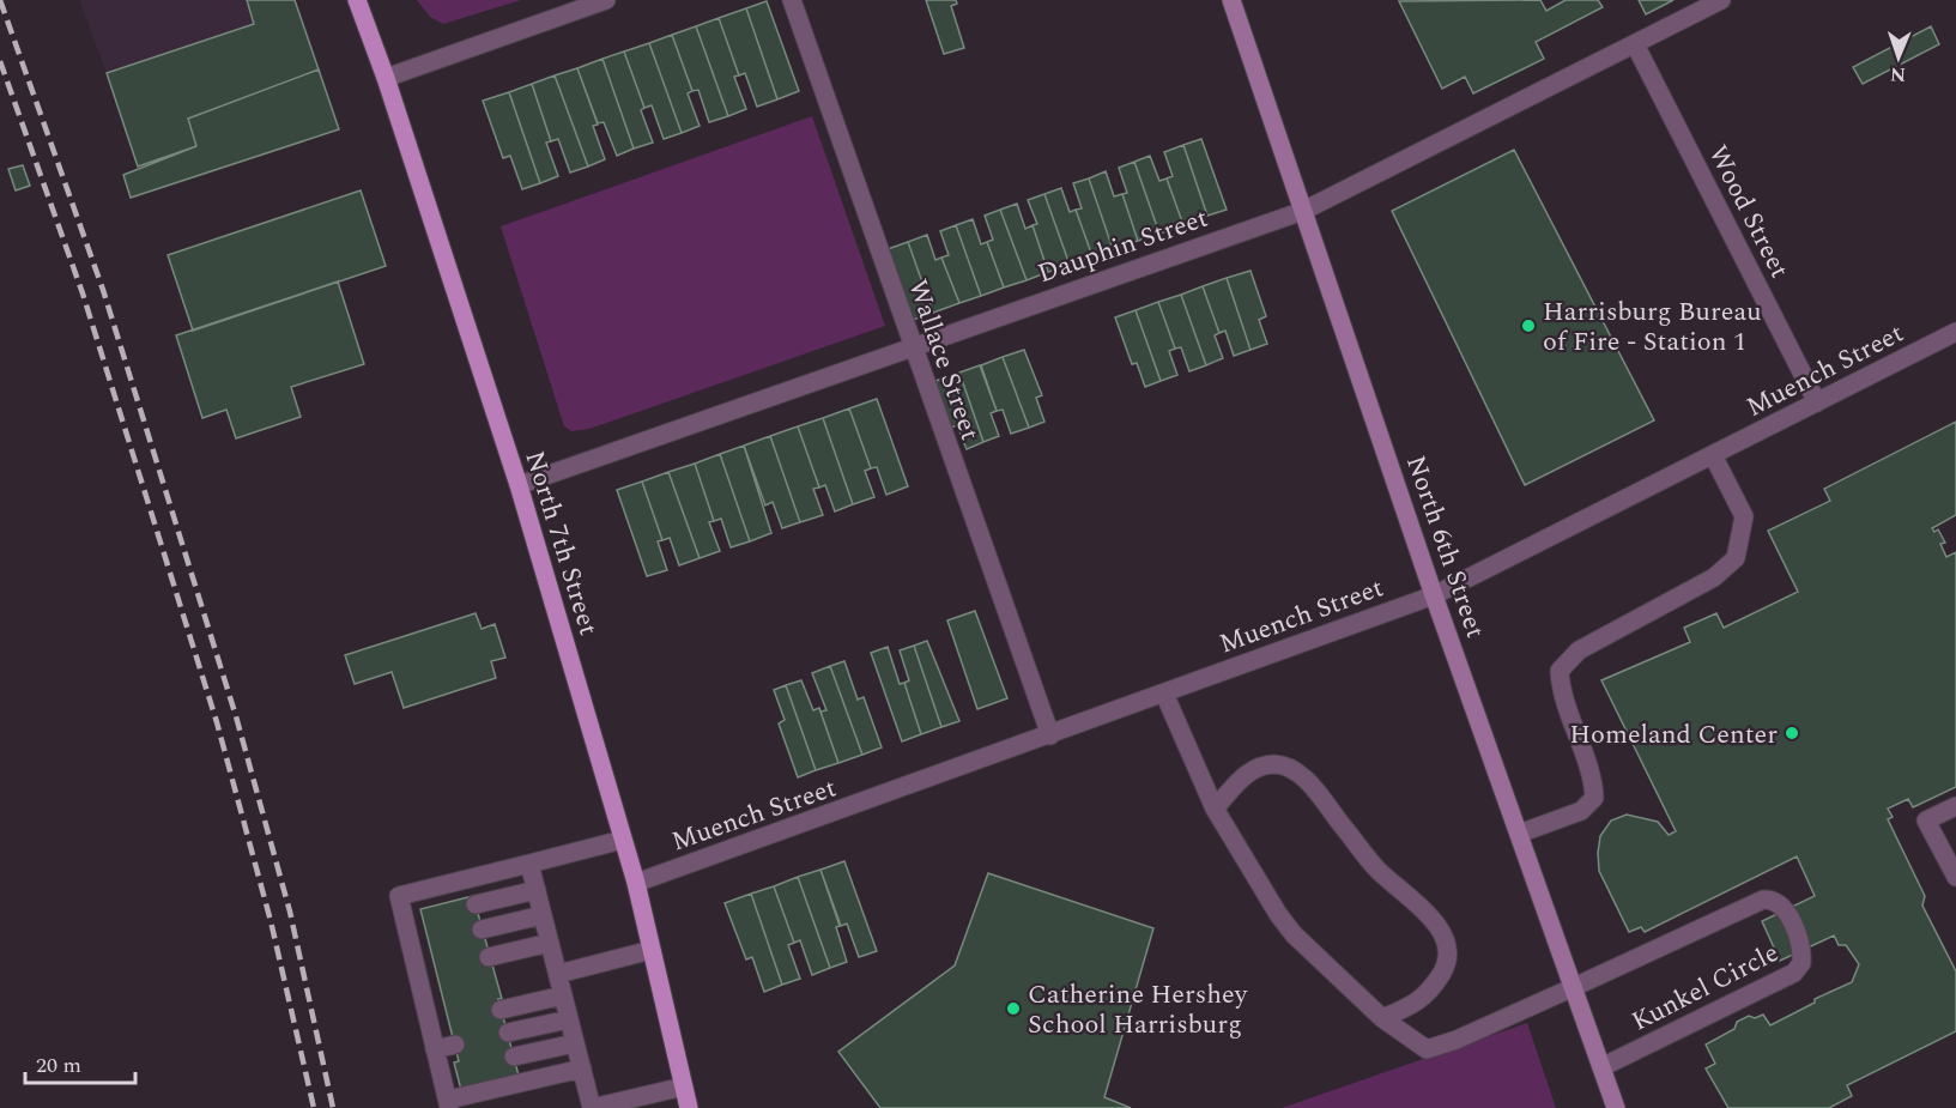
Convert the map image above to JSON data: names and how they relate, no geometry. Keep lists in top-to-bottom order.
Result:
{
  "streets": {
    "main road": ["North 7th Street", "North 6th Street"],
    "street": [
      "Wood Street",
      "Dauphin Street",
      "Wallace Street",
      "Muench Street",
      "Kunkel Circle"
    ]
  },
  "crossings": [
    ["Wood Street", "Dauphin Street"],
    ["Wood Street", "Muench Street"],
    ["Dauphin Street", "Wallace Street"],
    ["Dauphin Street", "North 7th Street"],
    ["Dauphin Street", "North 6th Street"],
    ["Wallace Street", "Muench Street"],
    ["Muench Street", "North 7th Street"],
    ["Muench Street", "North 6th Street"],
    ["North 6th Street", "Kunkel Circle"]
  ],
  "places": ["Harrisburg Bureau of Fire - Station 1", "Homeland Center", "Catherine Hershey School Harrisburg"],
  "scale_bar": "20 m",
  "north": "bottom"
}
